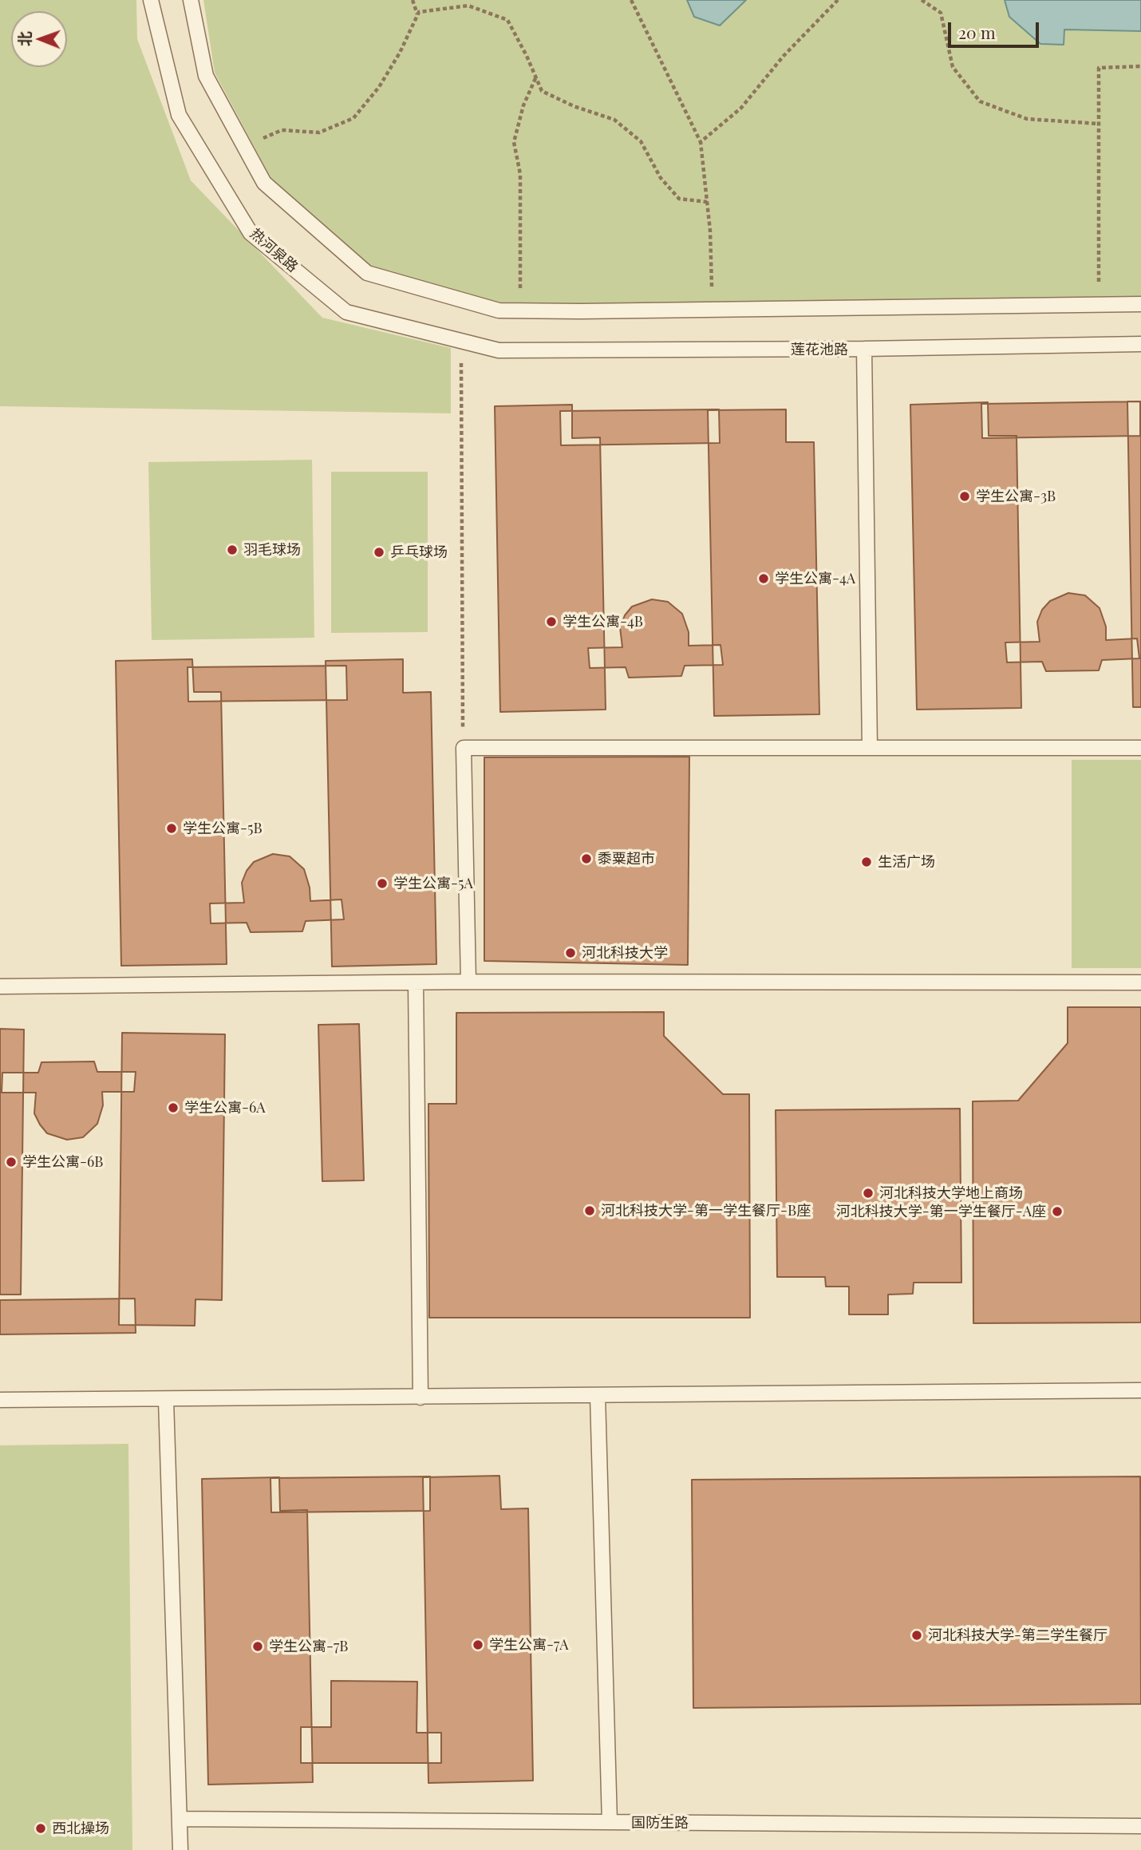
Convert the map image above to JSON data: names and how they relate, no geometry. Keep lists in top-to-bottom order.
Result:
{
  "streets": {
    "lane": ["热河泉路", "莲花池路", "国防生路"]
  },
  "crossings": [
    ["热河泉路", "莲花池路"]
  ],
  "places": [
    "学生公寓-3B",
    "羽毛球场",
    "乒乓球场",
    "学生公寓-4A",
    "学生公寓-4B",
    "学生公寓-5B",
    "黍粟超市",
    "生活广场",
    "学生公寓-5A",
    "河北科技大学",
    "学生公寓-6A",
    "学生公寓-6B",
    "河北科技大学地上商场",
    "河北科技大学-第一学生餐厅-B座",
    "河北科技大学-第一学生餐厅-A座",
    "河北科技大学-第二学生餐厅",
    "学生公寓-7A",
    "学生公寓-7B",
    "西北操场"
  ],
  "scale_bar": "20 m",
  "north": "left"
}
